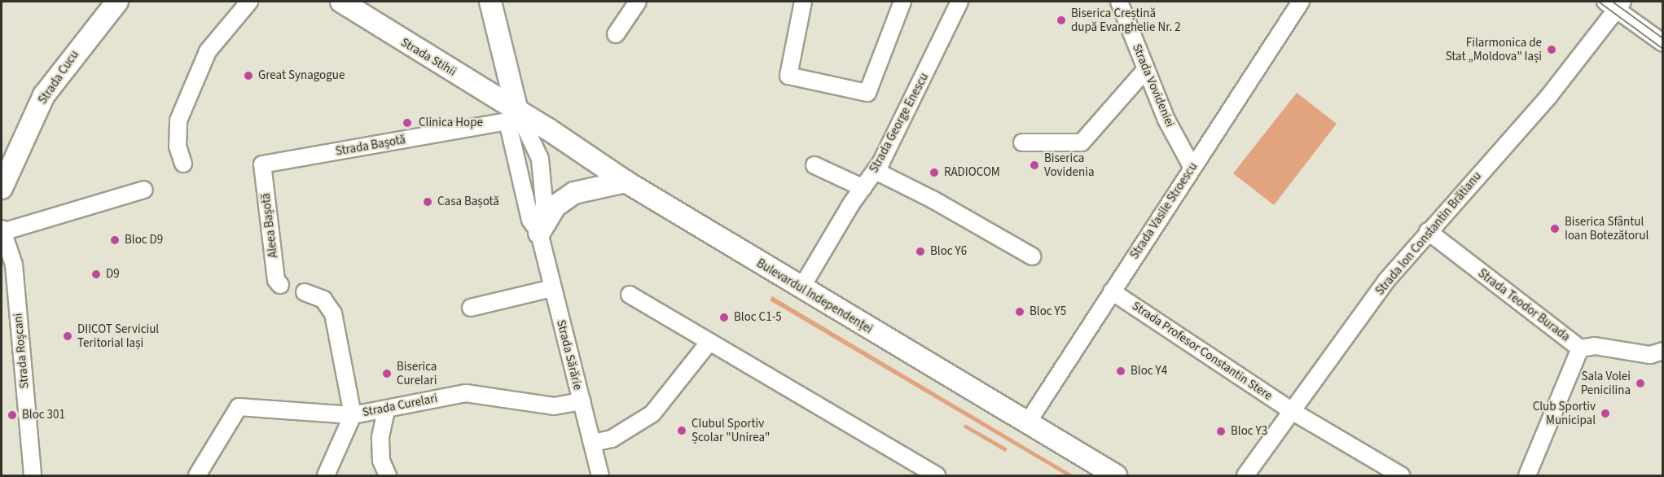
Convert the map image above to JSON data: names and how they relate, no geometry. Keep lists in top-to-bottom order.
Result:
{
  "streets": {
    "main road": [
      "Strada Stihii",
      "Strada Cucu",
      "Bulevardul Independenței",
      "Strada Sărărie"
    ],
    "street": [
      "Strada Vovideniei",
      "Strada George Enescu",
      "Strada Bașotă",
      "Strada Vasile Stroescu",
      "Aleea Bașotă",
      "Strada Ion Constantin Brătianu",
      "Strada Teodor Burada",
      "Strada Roșcani",
      "Strada Profesor Constantin Stere",
      "Strada Curelari"
    ]
  },
  "crossings": [
    ["Strada Stihii", "Strada Bașotă"],
    ["Strada Stihii", "Bulevardul Independenței"],
    ["Strada Stihii", "Strada Sărărie"],
    ["Strada Vovideniei", "Strada Vasile Stroescu"],
    ["Strada George Enescu", "Bulevardul Independenței"],
    ["Strada Bașotă", "Aleea Bașotă"],
    ["Strada Bașotă", "Bulevardul Independenței"],
    ["Strada Bașotă", "Strada Sărărie"],
    ["Strada Vasile Stroescu", "Bulevardul Independenței"],
    ["Strada Vasile Stroescu", "Strada Profesor Constantin Stere"],
    ["Strada Ion Constantin Brătianu", "Strada Teodor Burada"],
    ["Strada Ion Constantin Brătianu", "Strada Profesor Constantin Stere"],
    ["Bulevardul Independenței", "Strada Sărărie"],
    ["Strada Sărărie", "Strada Curelari"]
  ],
  "places": [
    "Biserica Creștină după Evanghelie Nr. 2",
    "Filarmonica de Stat „Moldova” Iași",
    "Great Synagogue",
    "Clinica Hope",
    "Biserica Vovidenia",
    "RADIOCOM",
    "Casa Bașotă",
    "Biserica Sfântul Ioan Botezătorul",
    "Bloc D9",
    "Bloc Y6",
    "D9",
    "Bloc Y5",
    "Bloc C1-5",
    "DIICOT Serviciul Teritorial Iași",
    "Bloc Y4",
    "Biserica Curelari",
    "Sala Volei Penicilina",
    "Club Sportiv Municipal",
    "Bloc 301",
    "Clubul Sportiv Școlar \"Unirea\"",
    "Bloc Y3"
  ]
}
